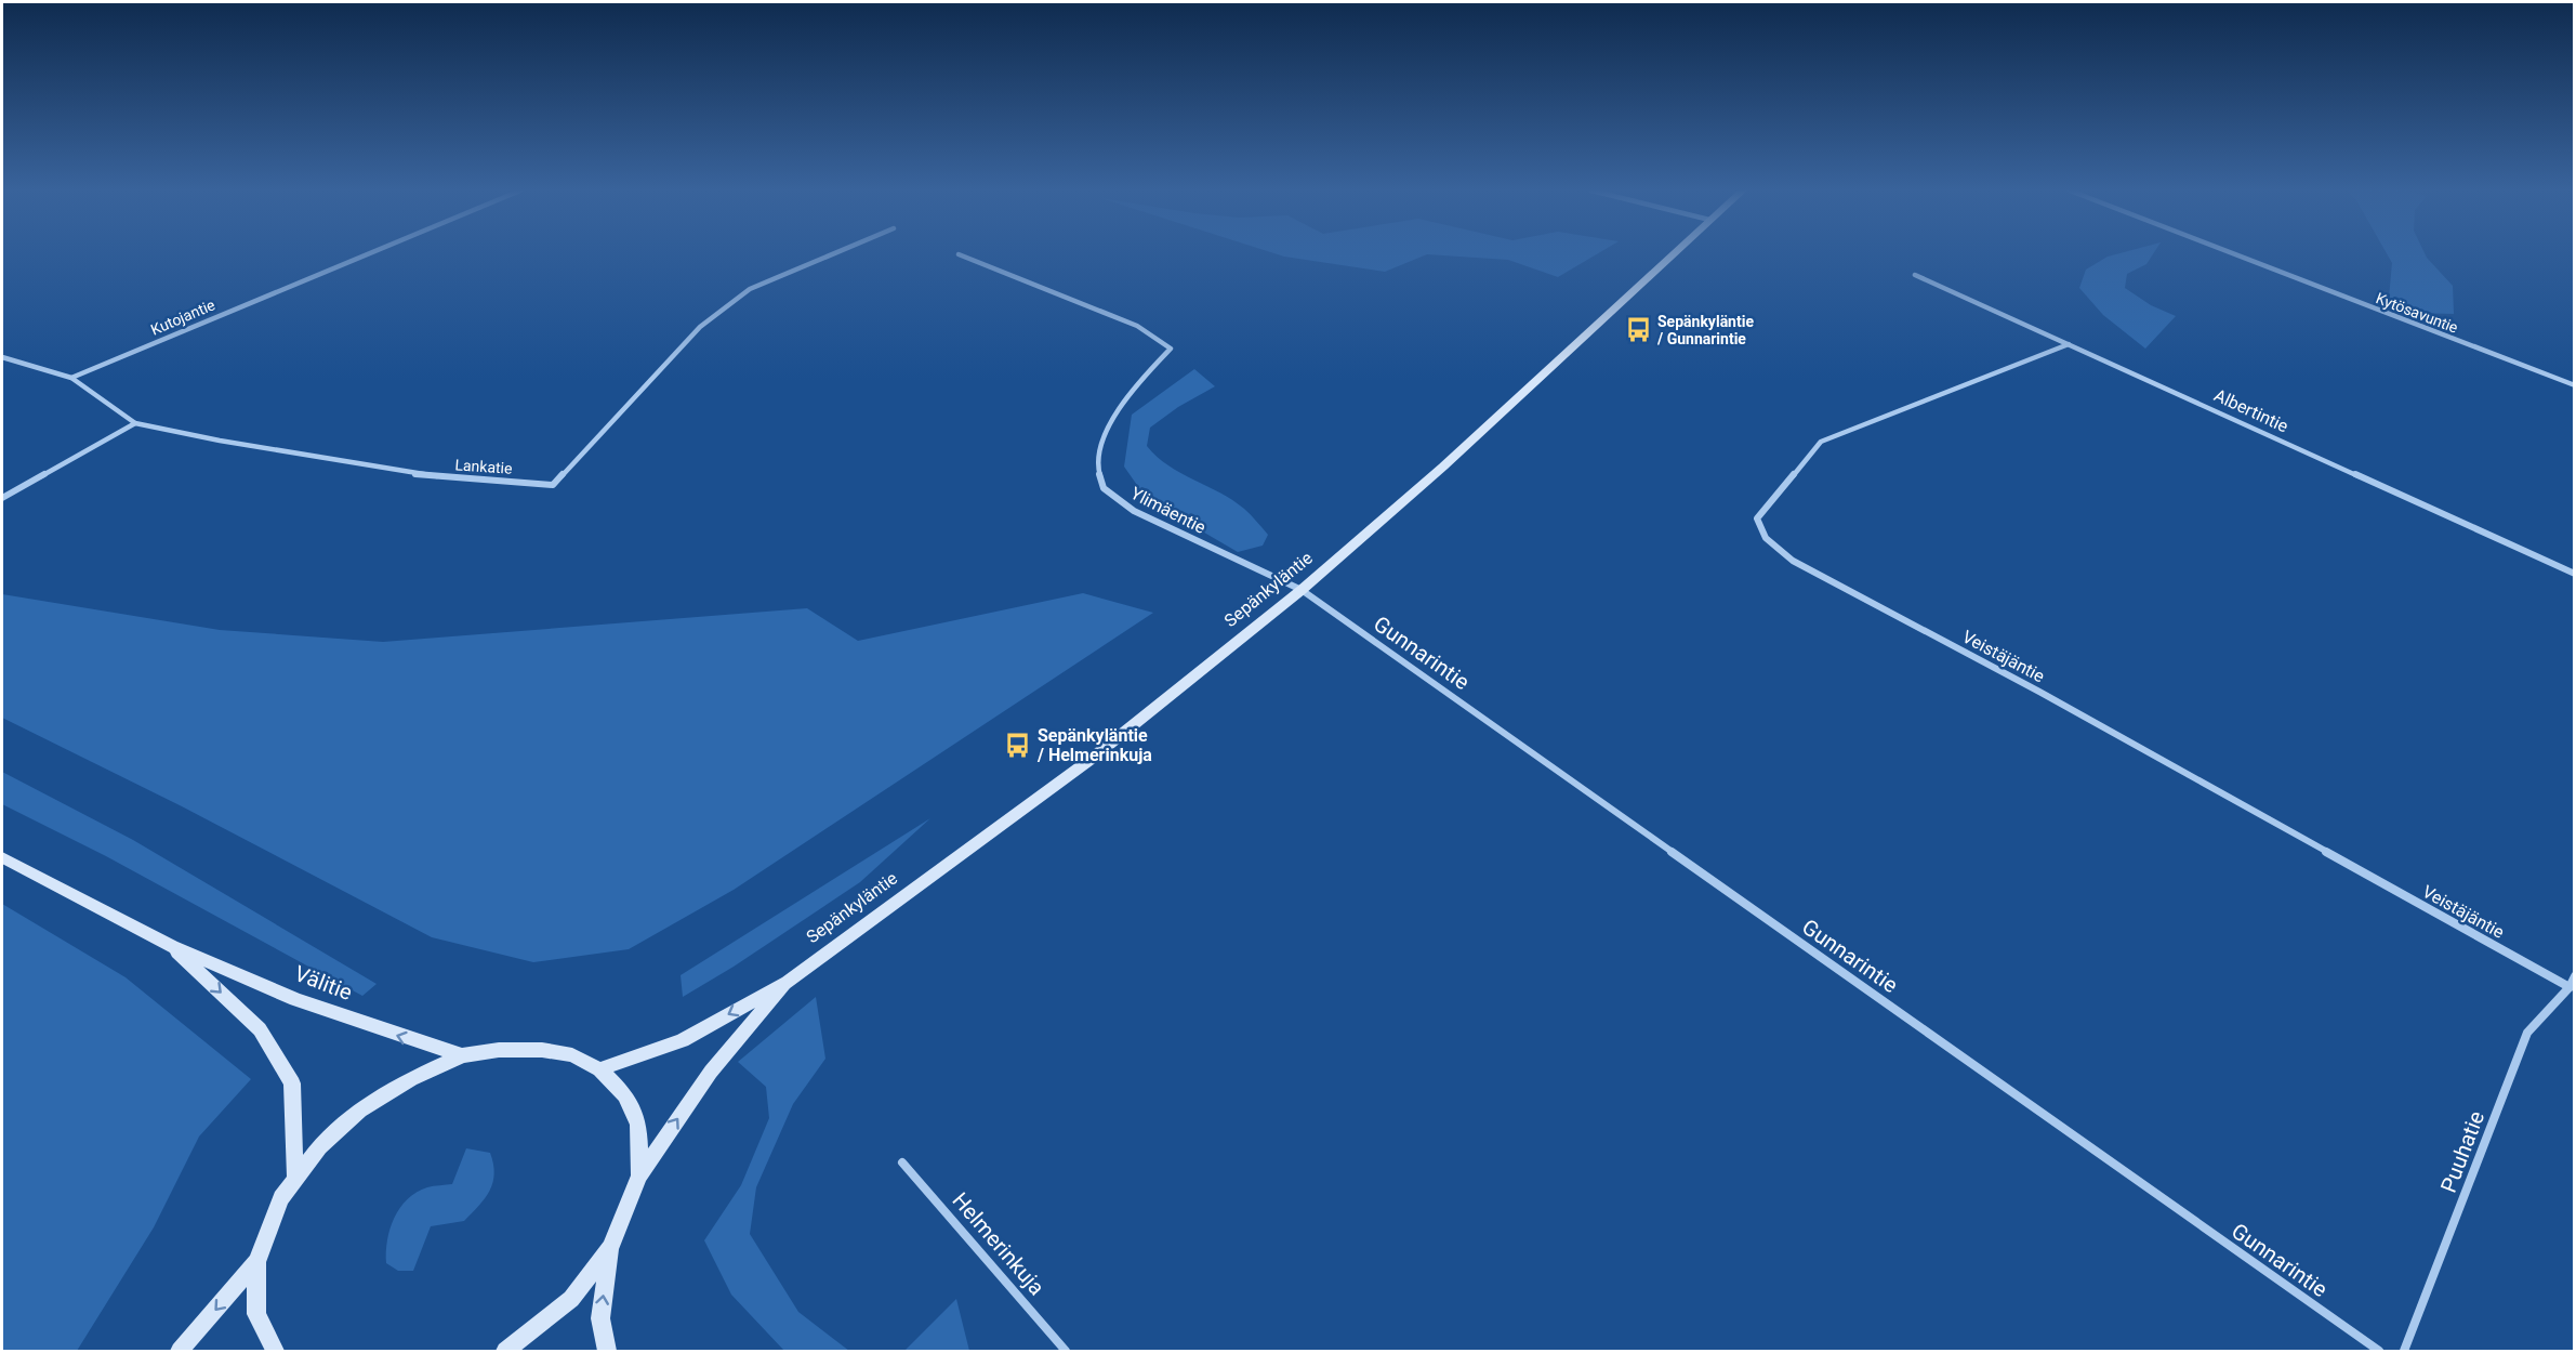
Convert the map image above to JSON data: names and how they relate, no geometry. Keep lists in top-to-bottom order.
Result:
{
  "streets": {
    "main road": ["Sepänkyläntie", "Välitie"],
    "street": [
      "Kytösavuntie",
      "Kutojantie",
      "Albertintie",
      "Lankatie",
      "Ylimäentie",
      "Gunnarintie",
      "Veistäjäntie",
      "Puuhatie",
      "Helmerinkuja"
    ]
  },
  "crossings": [
    ["Kutojantie", "Lankatie"],
    ["Albertintie", "Veistäjäntie"],
    ["Ylimäentie", "Sepänkyläntie"],
    ["Ylimäentie", "Gunnarintie"],
    ["Sepänkyläntie", "Gunnarintie"],
    ["Veistäjäntie", "Puuhatie"]
  ],
  "places": {
    "bus stop": ["Sepänkyläntie / Gunnarintie", "Sepänkyläntie / Helmerinkuja"]
  }
}
